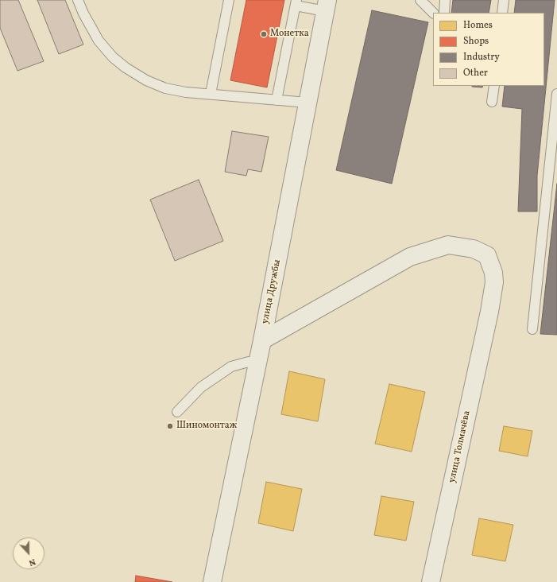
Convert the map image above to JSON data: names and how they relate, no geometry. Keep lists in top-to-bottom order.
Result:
{
  "streets": {
    "street": ["улица Дружбы", "улица Толмачёва"]
  },
  "crossings": [
    ["улица Дружбы", "улица Толмачёва"]
  ],
  "places": ["Монетка", "Шиномонтаж"],
  "legend": [
    "Homes",
    "Shops",
    "Industry",
    "Other"
  ],
  "north": "bottom"
}
